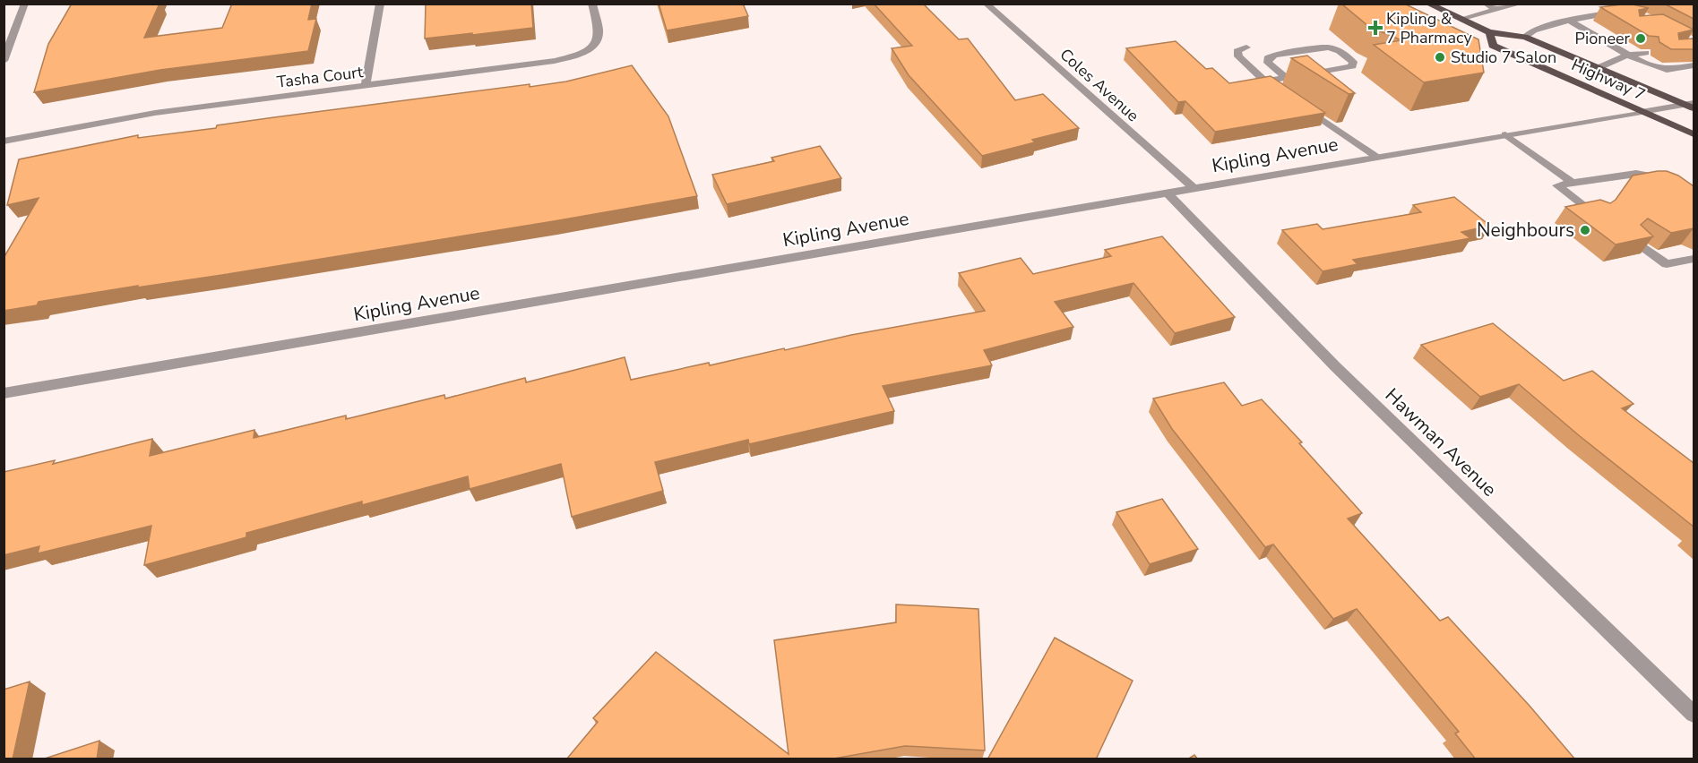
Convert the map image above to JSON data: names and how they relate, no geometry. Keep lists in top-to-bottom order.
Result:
{
  "streets": {
    "main road": ["Highway 7"],
    "street": [
      "Tasha Court",
      "Coles Avenue",
      "Kipling Avenue",
      "Hawman Avenue"
    ]
  },
  "crossings": [
    ["Highway 7", "Kipling Avenue"],
    ["Coles Avenue", "Kipling Avenue"],
    ["Kipling Avenue", "Hawman Avenue"]
  ],
  "places": {
    "health": ["Kipling & 7 Pharmacy"],
    "other": ["Pioneer", "Studio 7 Salon", "Neighbours"]
  }
}
